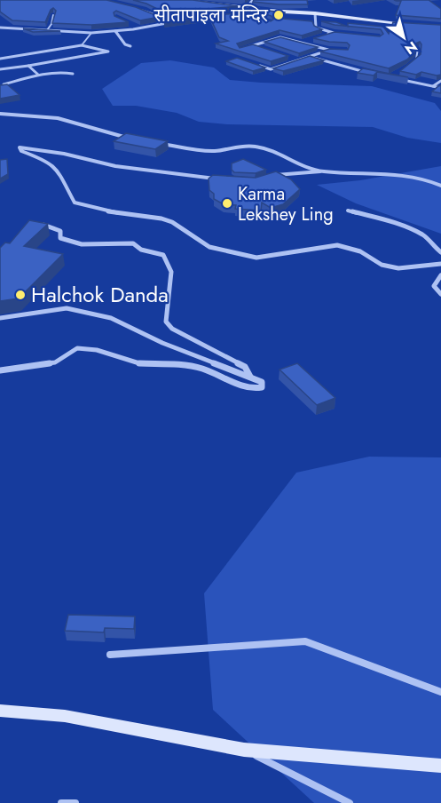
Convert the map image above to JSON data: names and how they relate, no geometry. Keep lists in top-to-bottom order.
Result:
{
  "places": ["सीतापाइला मन्दिर", "Karma Lekshey Ling", "Halchok Danda"],
  "north": "bottom right"
}
